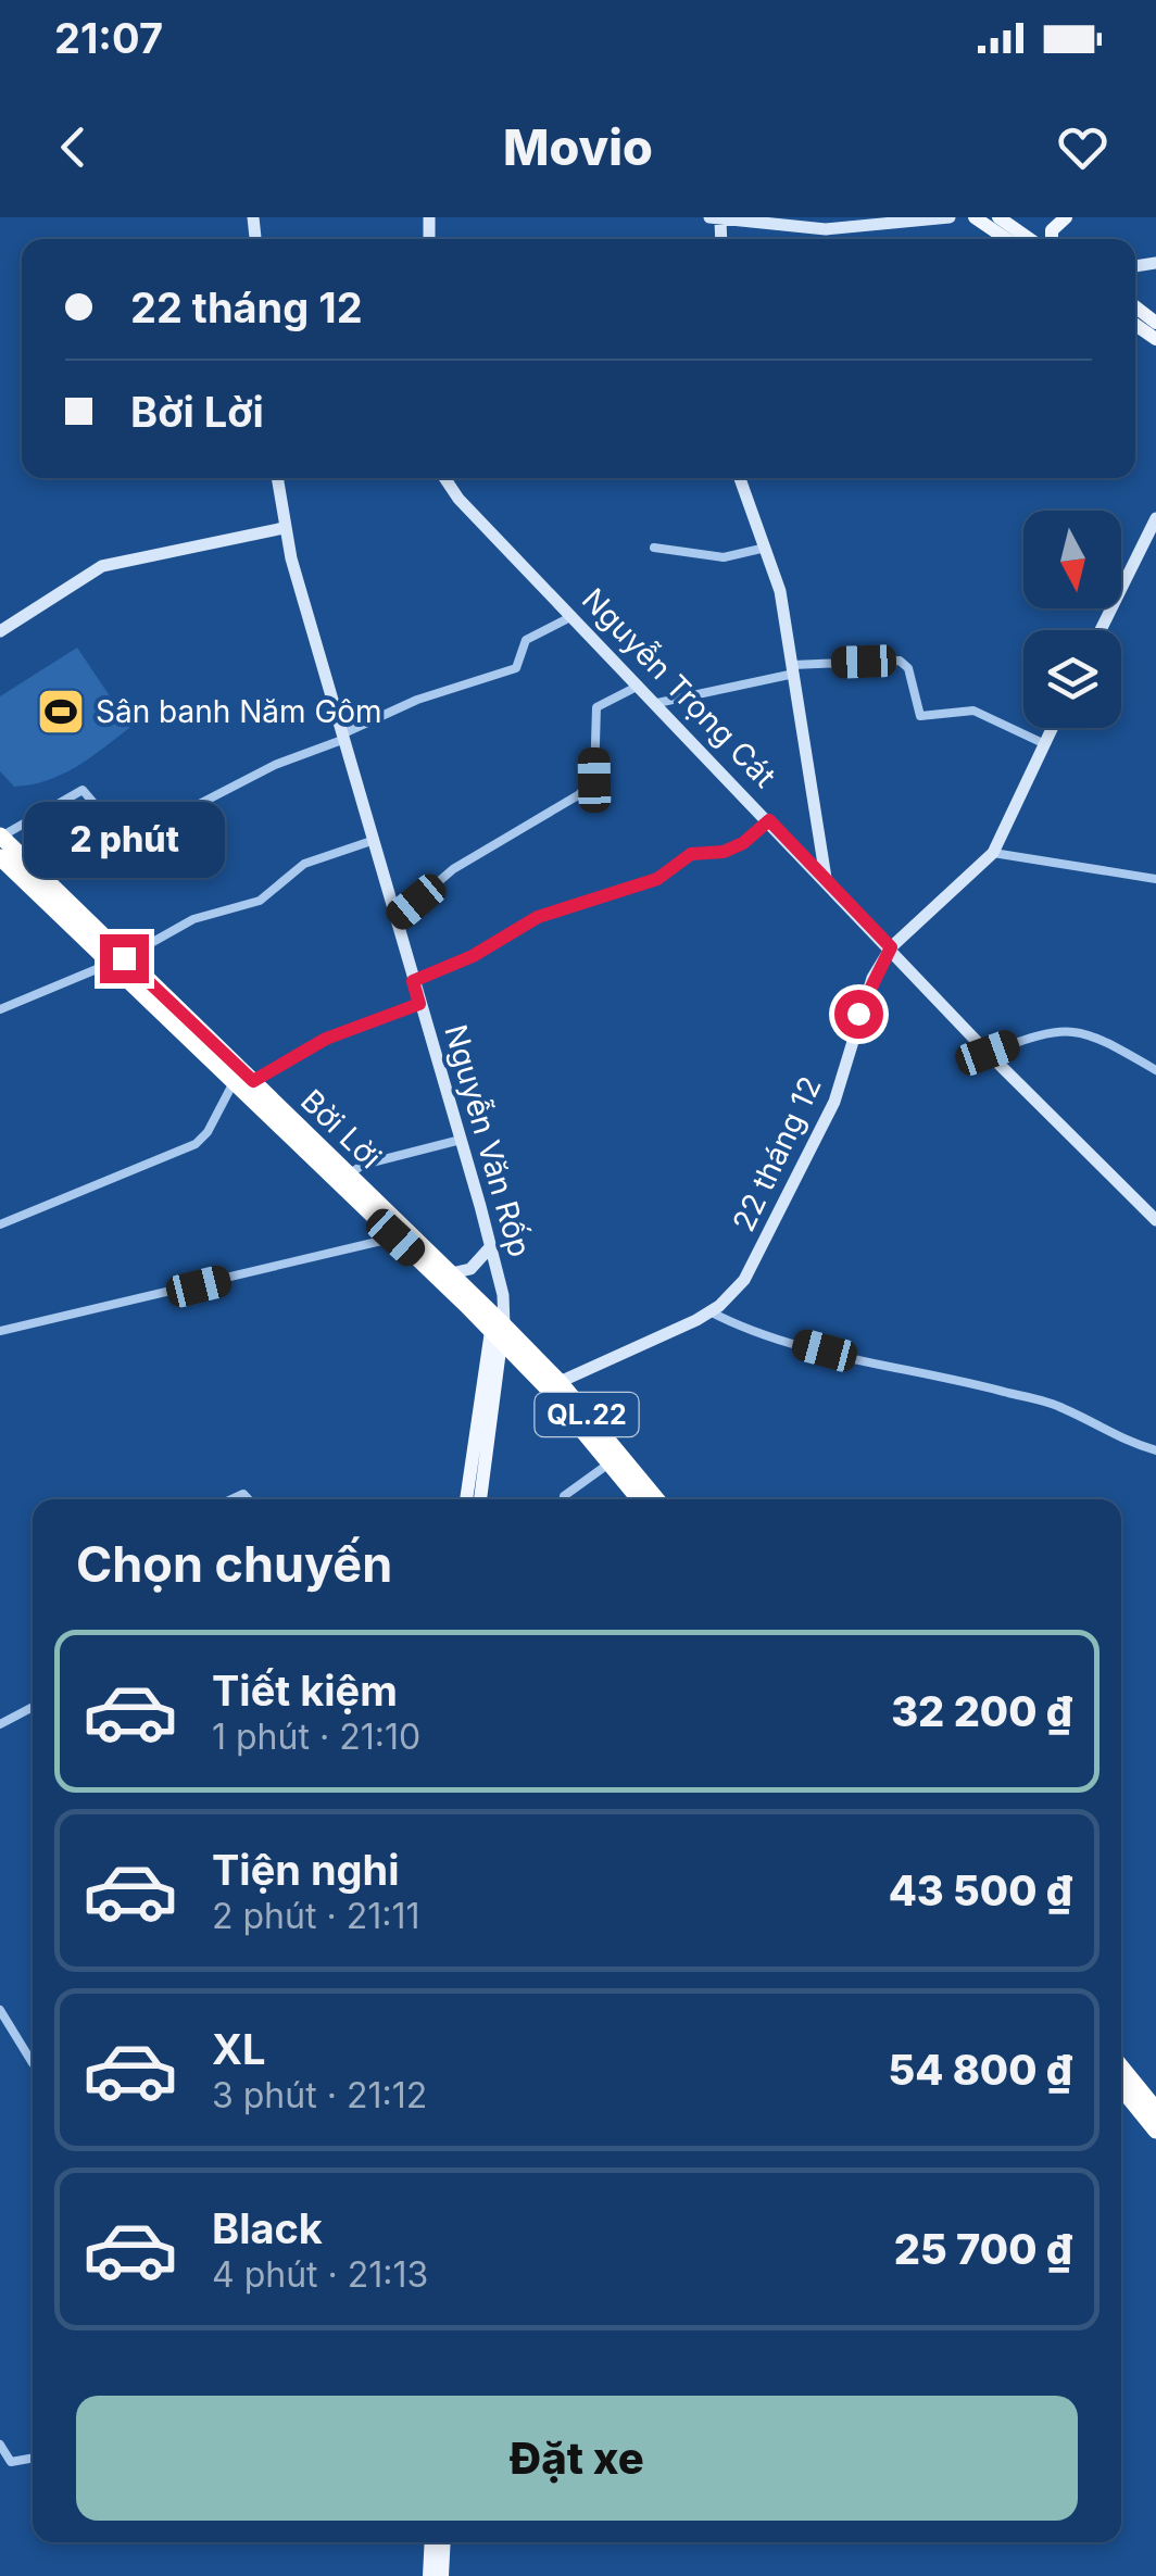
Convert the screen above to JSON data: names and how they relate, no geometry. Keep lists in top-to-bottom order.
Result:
{
  "streets": {
    "highway": ["Bời Lời", "QL.22"],
    "street": ["Nguyễn Trọng Cát", "Nguyễn Văn Rốp", "22 tháng 12"]
  },
  "crossings": [
    ["Nguyễn Trọng Cát", "22 tháng 12"],
    ["Bời Lời", "Nguyễn Văn Rốp"],
    ["Bời Lời", "QL.22"],
    ["Nguyễn Văn Rốp", "QL.22"],
    ["22 tháng 12", "QL.22"]
  ],
  "places": {
    "sports": ["Sân banh Năm Gôm"]
  },
  "north": "bottom",
  "page": {
    "status": "21:07",
    "header": "Movio",
    "banner": ["22 tháng 12", "Bời Lời"],
    "bubble": "2 phút",
    "heading": "Chọn chuyến",
    "list": [
      {
        "name": "Tiết kiệm",
        "note": "1 phút · 21:10",
        "value": "32 200 ₫"
      },
      {
        "name": "Tiện nghi",
        "note": "2 phút · 21:11",
        "value": "43 500 ₫"
      },
      {
        "name": "XL",
        "note": "3 phút · 21:12",
        "value": "54 800 ₫"
      },
      {
        "name": "Black",
        "note": "4 phút · 21:13",
        "value": "25 700 ₫"
      }
    ],
    "buttons": "Đặt xe"
  }
}
